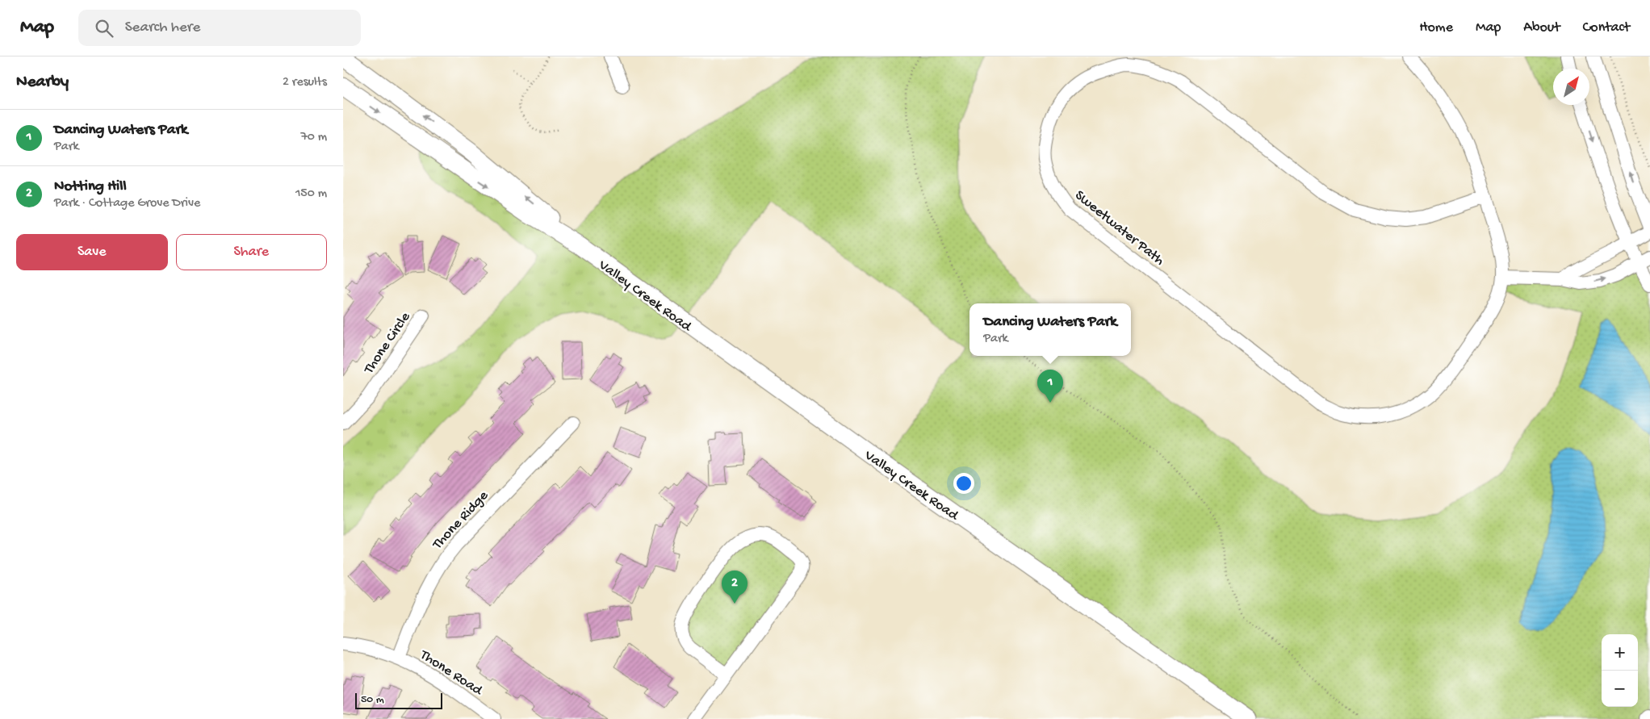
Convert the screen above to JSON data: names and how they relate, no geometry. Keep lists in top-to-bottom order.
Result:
{
  "streets": {
    "main road": ["Valley Creek Road"],
    "street": [
      "Sweetwater Path",
      "Thone Circle",
      "Thone Ridge",
      "Thone Road"
    ]
  },
  "crossings": [
    ["Thone Ridge", "Thone Road"]
  ],
  "scale_bar": "50 m",
  "north": "top right",
  "page": {
    "header": "Map",
    "search": "Search here",
    "nav": [
      "Home",
      "Map",
      "About",
      "Contact"
    ],
    "heading": ["Nearby", "2 results"],
    "list": [
      {
        "mark": "1",
        "name": "Dancing Waters Park",
        "note": "Park",
        "value": "70 m"
      },
      {
        "mark": "2",
        "name": "Notting Hill",
        "note": "Park · Cottage Grove Drive",
        "value": "150 m"
      }
    ],
    "buttons": ["Save", "Share"],
    "popup": ["Dancing Waters Park", "Park"],
    "pins": ["1", "2"],
    "map_buttons": ["+", "−"],
    "scale": "50 m"
  }
}
